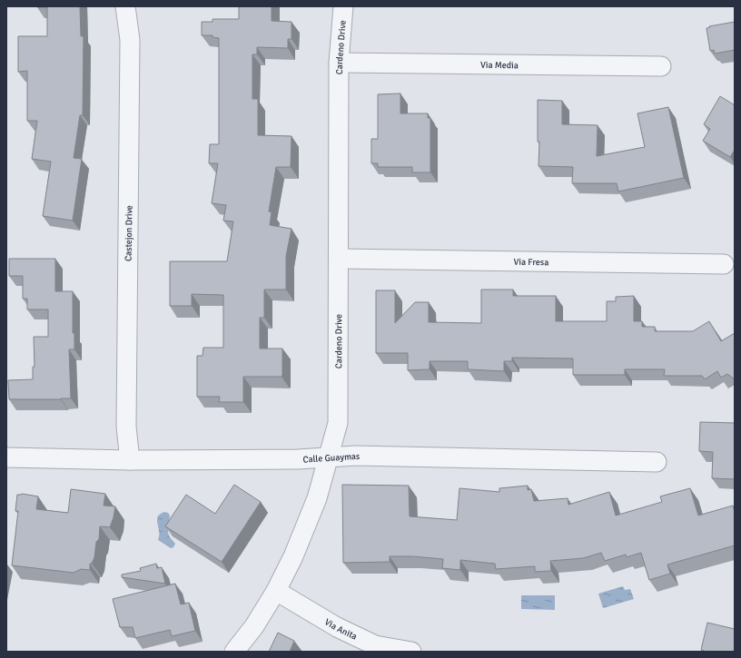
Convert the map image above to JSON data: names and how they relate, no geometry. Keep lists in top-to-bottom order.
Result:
{
  "streets": {
    "street": [
      "Cardeno Drive",
      "Via Media",
      "Castejon Drive",
      "Via Fresa",
      "Calle Guaymas",
      "Via Anita"
    ]
  },
  "crossings": [
    ["Cardeno Drive", "Via Media"],
    ["Cardeno Drive", "Via Fresa"],
    ["Cardeno Drive", "Calle Guaymas"],
    ["Cardeno Drive", "Via Anita"],
    ["Castejon Drive", "Calle Guaymas"]
  ]
}
